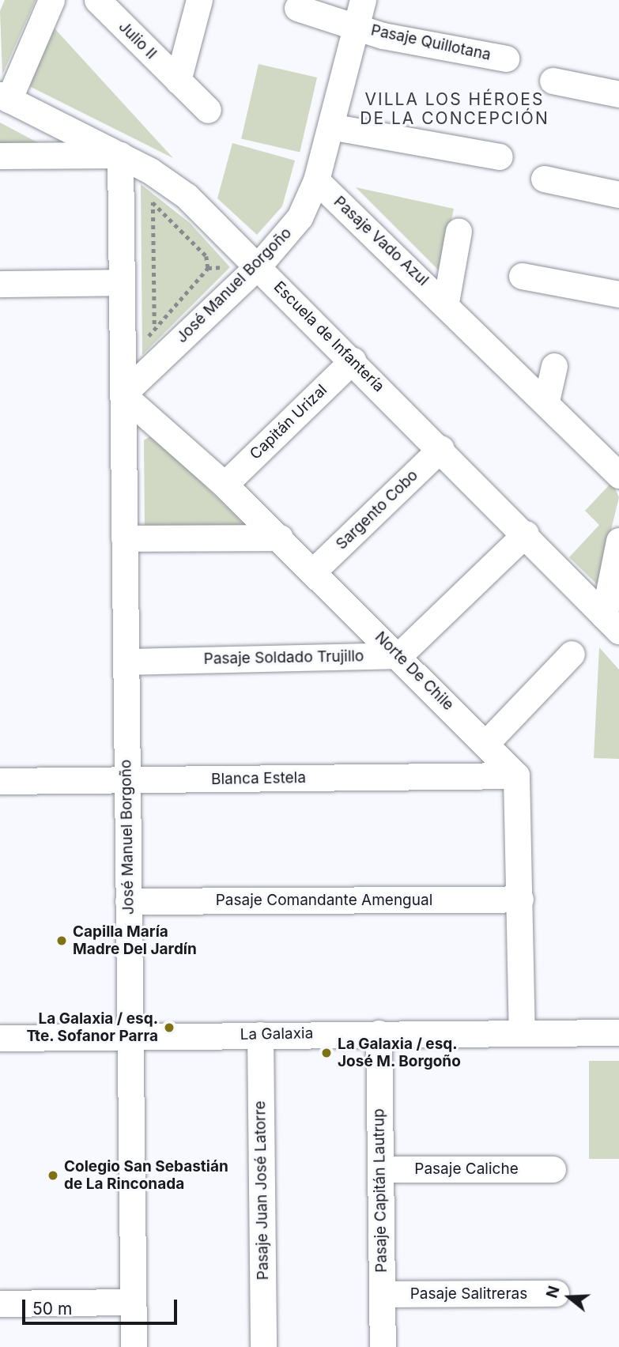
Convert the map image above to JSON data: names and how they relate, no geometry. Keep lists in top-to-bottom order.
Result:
{
  "streets": {
    "street": [
      "Julio II",
      "Pasaje Quillotana",
      "Pasaje Vado Azul",
      "José Manuel Borgoño",
      "Escuela de Infantería",
      "Capitán Urizal",
      "Sargento Cobo",
      "Pasaje Soldado Trujillo",
      "Norte De Chile",
      "Blanca Estela",
      "Pasaje Comandante Amengual",
      "La Galaxia",
      "Pasaje Caliche",
      "Pasaje Juan José Latorre",
      "Pasaje Capitán Lautrup",
      "Pasaje Salitreras"
    ]
  },
  "crossings": [
    ["Pasaje Quillotana", "José Manuel Borgoño"],
    ["Pasaje Vado Azul", "José Manuel Borgoño"],
    ["José Manuel Borgoño", "Escuela de Infantería"],
    ["José Manuel Borgoño", "Pasaje Soldado Trujillo"],
    ["José Manuel Borgoño", "Norte De Chile"],
    ["José Manuel Borgoño", "Blanca Estela"],
    ["José Manuel Borgoño", "Pasaje Comandante Amengual"],
    ["José Manuel Borgoño", "La Galaxia"],
    ["Escuela de Infantería", "Capitán Urizal"],
    ["Escuela de Infantería", "Sargento Cobo"],
    ["Capitán Urizal", "Norte De Chile"],
    ["Sargento Cobo", "Norte De Chile"],
    ["Pasaje Soldado Trujillo", "Norte De Chile"],
    ["Norte De Chile", "Blanca Estela"],
    ["La Galaxia", "Pasaje Juan José Latorre"],
    ["La Galaxia", "Pasaje Capitán Lautrup"],
    ["Pasaje Caliche", "Pasaje Capitán Lautrup"],
    ["Pasaje Capitán Lautrup", "Pasaje Salitreras"]
  ],
  "districts": ["VILLA LOS HÉROES DE LA CONCEPCIÓN"],
  "places": [
    "Capilla María Madre Del Jardín",
    "La Galaxia / esq. Tte. Sofanor Parra",
    "La Galaxia / esq. José M. Borgoño",
    "Colegio San Sebastián de La Rinconada"
  ],
  "scale_bar": "50 m",
  "north": "left"
}
